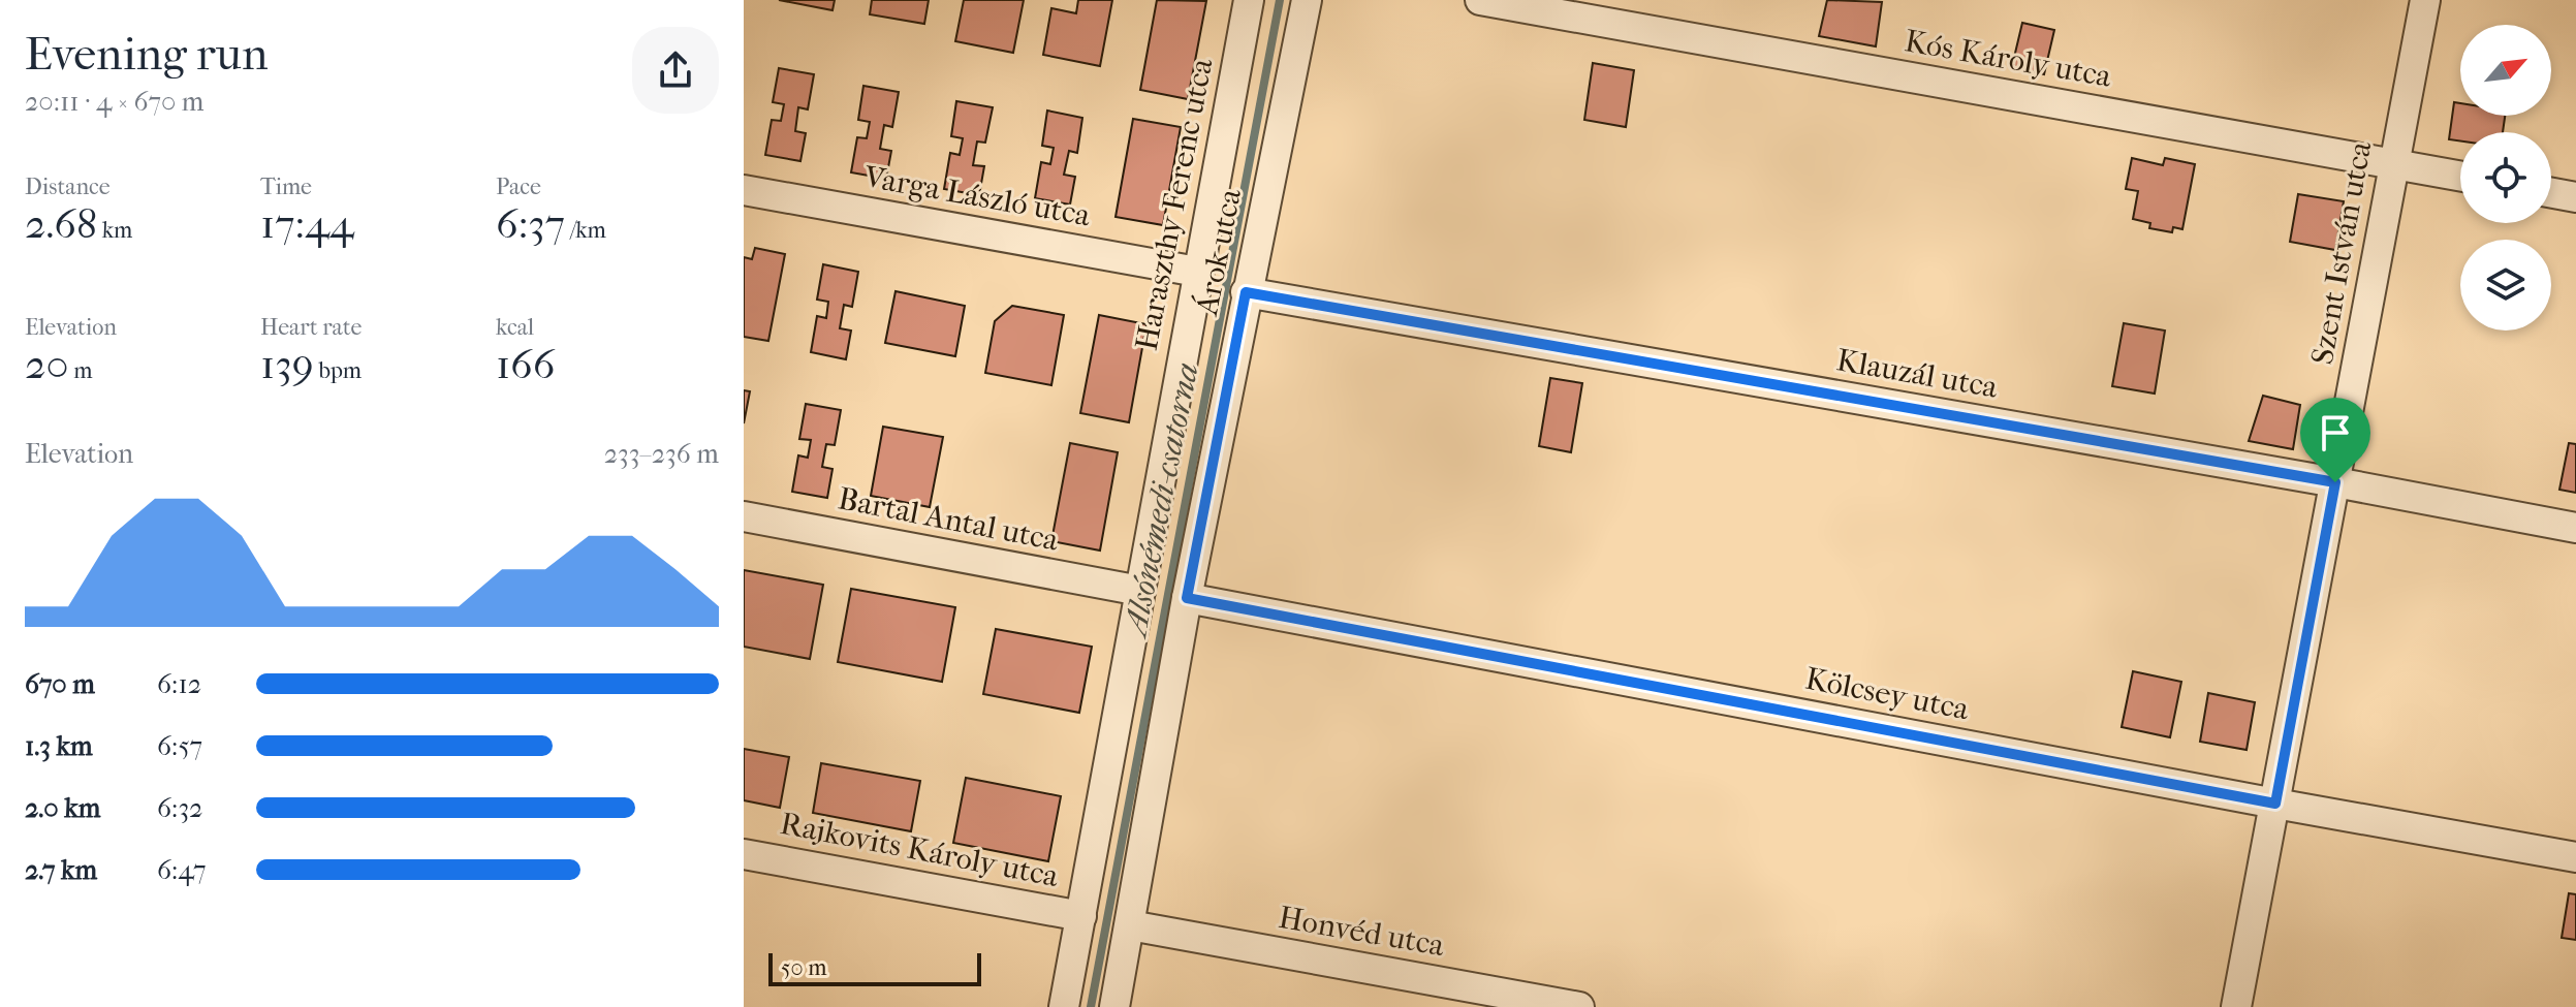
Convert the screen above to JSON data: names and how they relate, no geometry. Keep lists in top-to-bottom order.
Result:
{
  "streets": {
    "street": [
      "Kós Károly utca",
      "Varga László utca",
      "Haraszthy Ferenc utca",
      "Árok utca",
      "Szent István utca",
      "Klauzál utca",
      "Bartal Antal utca",
      "Kölcsey utca",
      "Rajkovits Károly utca",
      "Honvéd utca"
    ]
  },
  "crossings": [
    ["Kós Károly utca", "Szent István utca"],
    ["Varga László utca", "Haraszthy Ferenc utca"],
    ["Haraszthy Ferenc utca", "Bartal Antal utca"],
    ["Haraszthy Ferenc utca", "Rajkovits Károly utca"],
    ["Árok utca", "Klauzál utca"],
    ["Árok utca", "Kölcsey utca"],
    ["Árok utca", "Honvéd utca"],
    ["Szent István utca", "Klauzál utca"],
    ["Szent István utca", "Kölcsey utca"]
  ],
  "water": ["Alsónémedi-csatorna"],
  "scale_bar": "50 m",
  "north": "top right",
  "page": {
    "heading": ["Evening run", "20:11 · 4 × 670 m"],
    "stats": [
      ["Distance", "2.68 km"],
      ["Time", "17:44"],
      ["Pace", "6:37 /km"],
      ["Elevation", "20 m"],
      ["Heart rate", "139 bpm"],
      ["kcal", "166"]
    ],
    "chart": ["Elevation", "233–236 m"],
    "list": [
      {
        "name": "670 m",
        "note": "6:12"
      },
      {
        "name": "1.3 km",
        "note": "6:57"
      },
      {
        "name": "2.0 km",
        "note": "6:32"
      },
      {
        "name": "2.7 km",
        "note": "6:47"
      }
    ],
    "scale": "50 m"
  }
}
